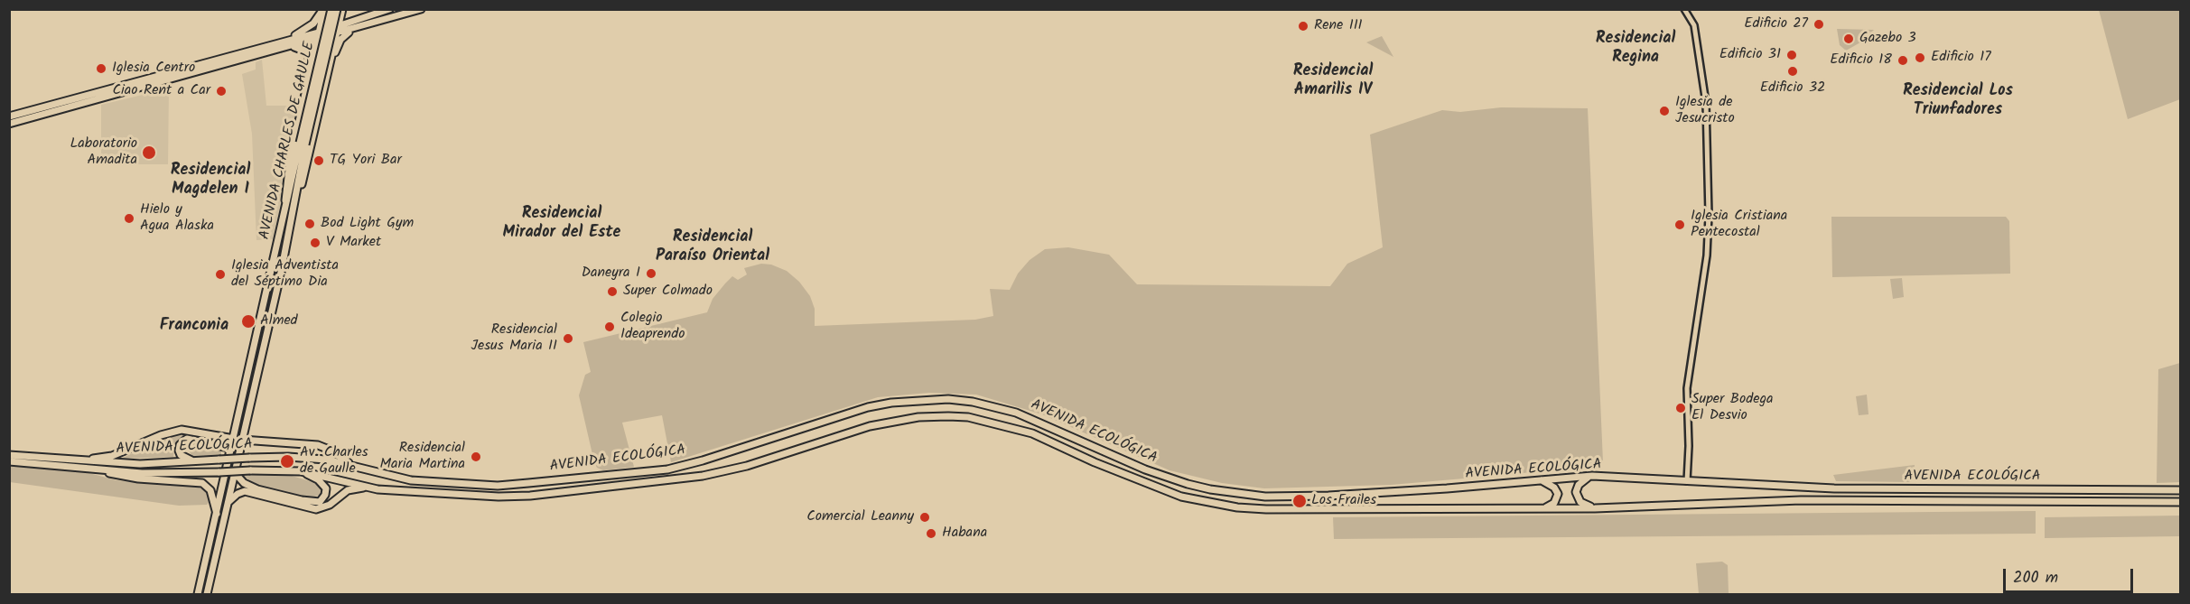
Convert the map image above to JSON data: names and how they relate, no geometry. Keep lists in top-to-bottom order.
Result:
{
  "streets": {
    "main road": ["AVENIDA CHARLES DE GAULLE", "AVENIDA ECOLÓGICA"]
  },
  "districts": [
    "Residencial Regina",
    "Residencial Amarilis IV",
    "Residencial Los Triunfadores",
    "Residencial Magdelen I",
    "Residencial Mirador del Este",
    "Residencial Paraíso Oriental",
    "Franconia"
  ],
  "places": [
    "Edificio 27",
    "Rene III",
    "Gazebo 3",
    "Edificio 31",
    "Edificio 17",
    "Edificio 18",
    "Iglesia Centro",
    "Edificio 32",
    "Ciao Rent a Car",
    "Iglesia de Jesucristo",
    "Laboratorio Amadita",
    "TG Yori Bar",
    "Hielo y Agua Alaska",
    "Bod Light Gym",
    "Iglesia Cristiana Pentecostal",
    "V Market",
    "Daneyra I",
    "Iglesia Adventista del Séptimo Dia",
    "Super Colmado",
    "Almed",
    "Colegio Ideaprendo",
    "Residencial Jesus Maria II",
    "Super Bodega El Desvio",
    "Residencial Maria Martina",
    "Av. Charles de Gaulle",
    "Los Frailes",
    "Comercial Leanny",
    "Habana"
  ],
  "scale_bar": "200 m"
}
